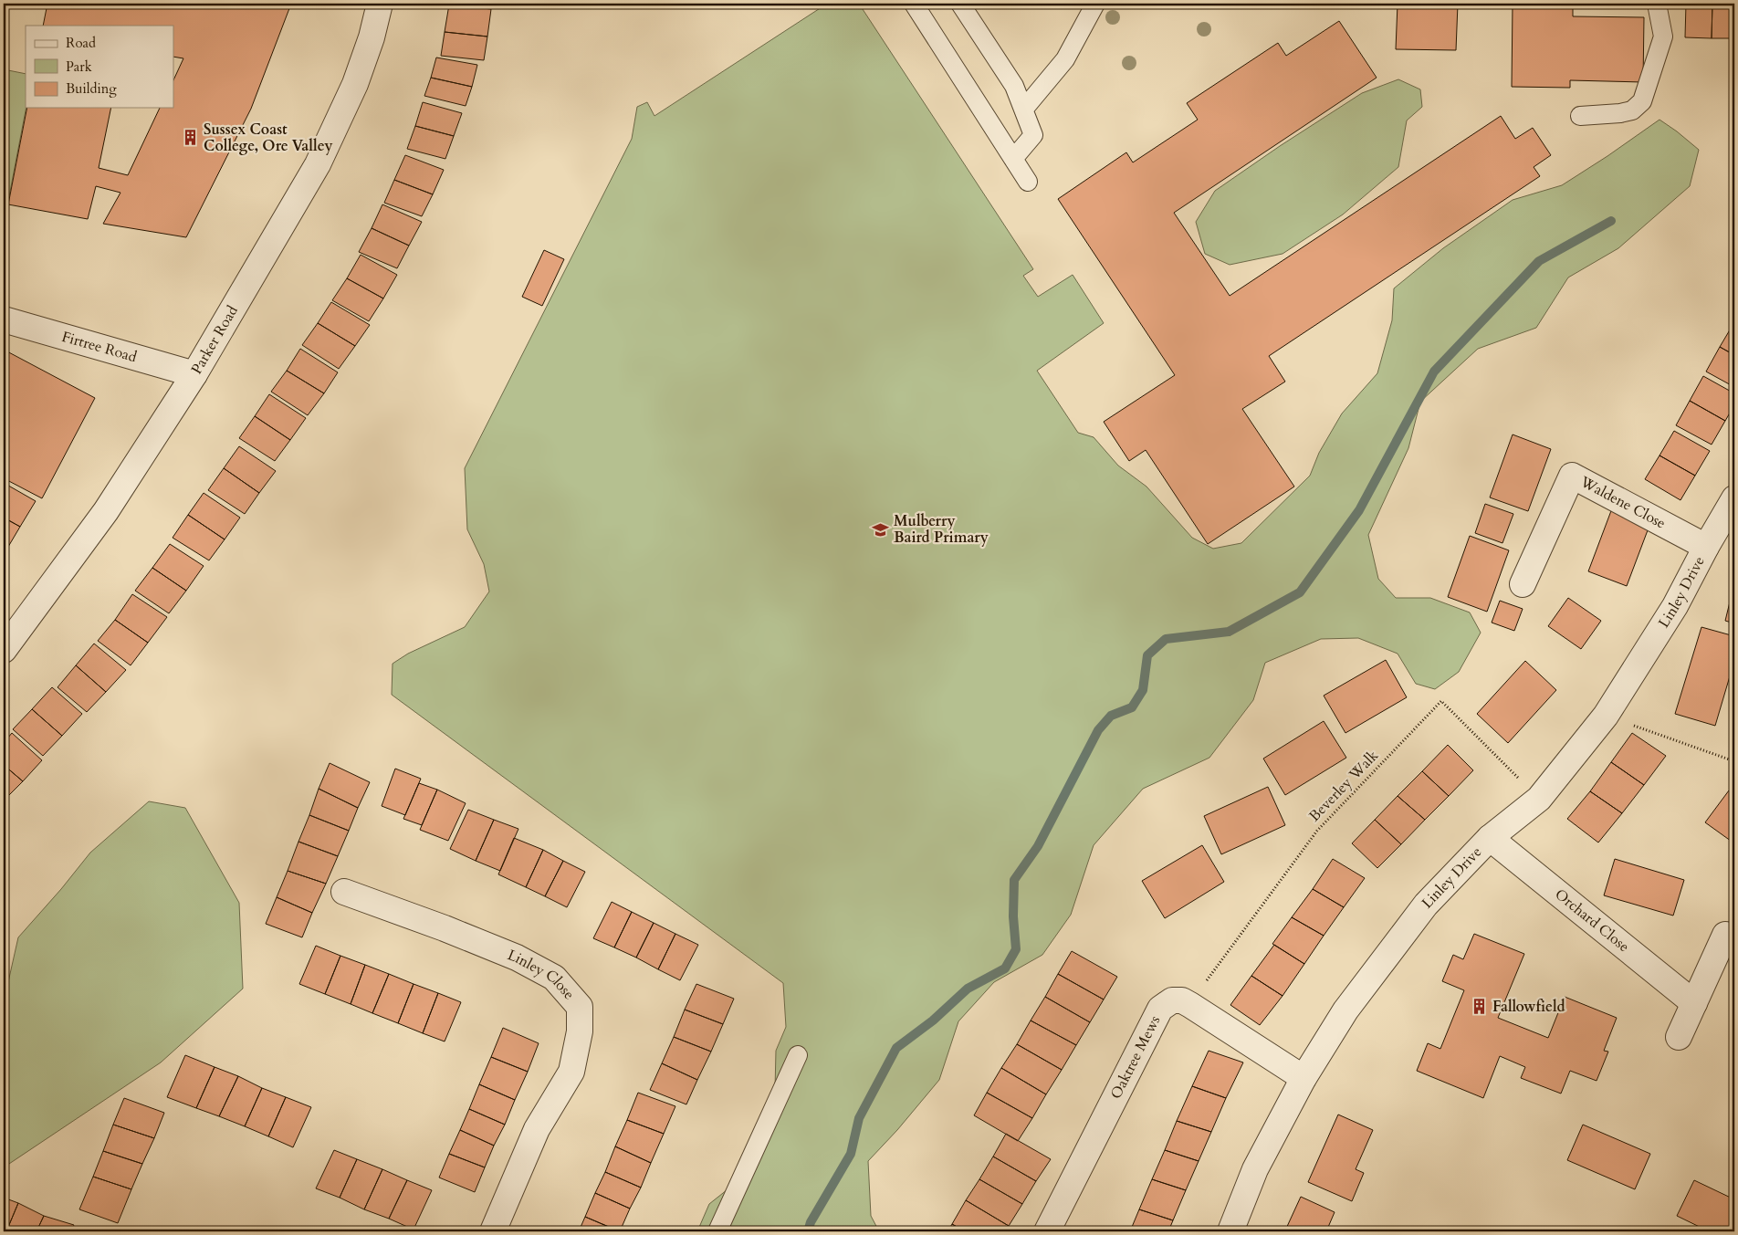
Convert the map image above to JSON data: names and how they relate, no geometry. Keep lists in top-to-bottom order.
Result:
{
  "streets": {
    "street": [
      "Parker Road",
      "Firtree Road",
      "Waldene Close",
      "Linley Drive",
      "Orchard Close",
      "Linley Close",
      "Oaktree Mews"
    ],
    "path": ["Beverley Walk"]
  },
  "crossings": [
    ["Parker Road", "Firtree Road"],
    ["Waldene Close", "Linley Drive"],
    ["Linley Drive", "Beverley Walk"],
    ["Linley Drive", "Orchard Close"],
    ["Linley Drive", "Oaktree Mews"],
    ["Beverley Walk", "Oaktree Mews"]
  ],
  "places": {
    "building": ["Sussex Coast College, Ore Valley", "Fallowfield"],
    "school or university": ["Mulberry Baird Primary"]
  },
  "legend": ["Road", "Park", "Building"]
}
